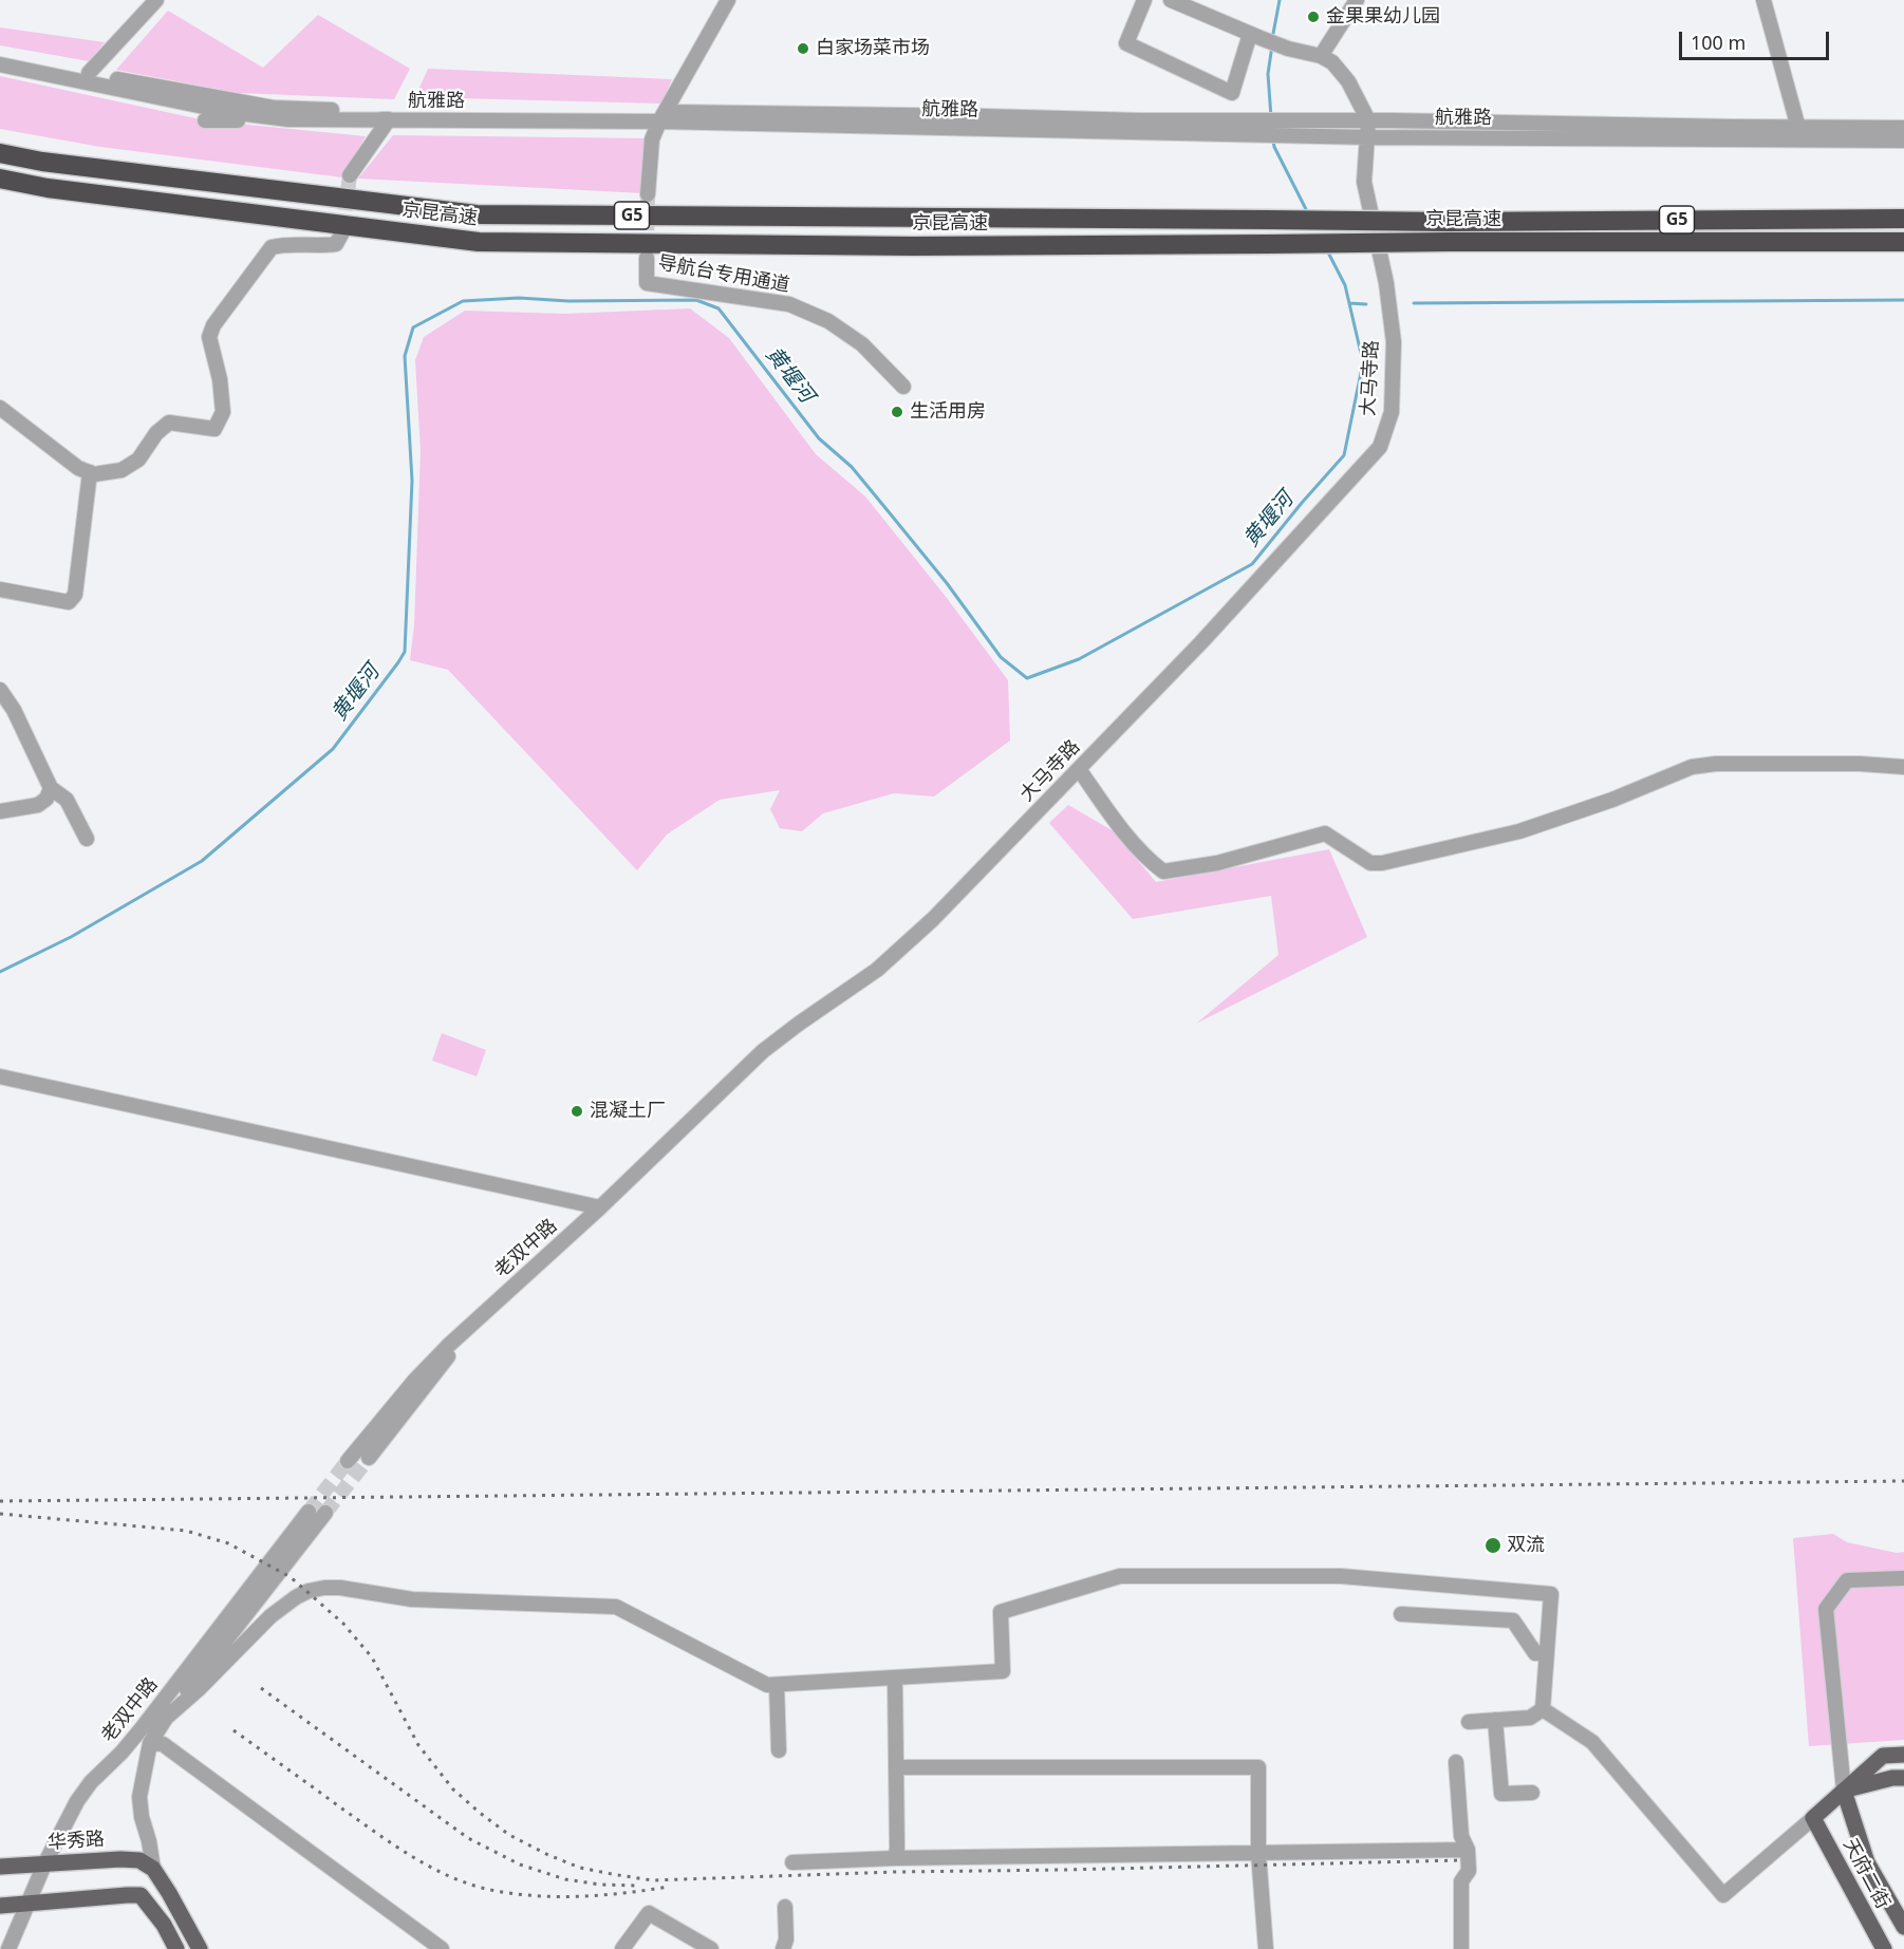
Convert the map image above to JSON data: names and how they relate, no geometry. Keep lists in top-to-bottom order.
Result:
{
  "streets": {
    "highway": ["京昆高速", "G5"],
    "main road": ["华秀路", "天府二街"],
    "street": [
      "航雅路",
      "导航台专用通道",
      "大马寺路",
      "老双中路"
    ]
  },
  "crossings": [
    ["航雅路", "大马寺路"],
    ["大马寺路", "老双中路"],
    ["老双中路", "华秀路"]
  ],
  "water": ["黄堰河"],
  "places": [
    "金果果幼儿园",
    "白家场菜市场",
    "生活用房",
    "混凝土厂",
    "双流"
  ],
  "scale_bar": "100 m"
}
